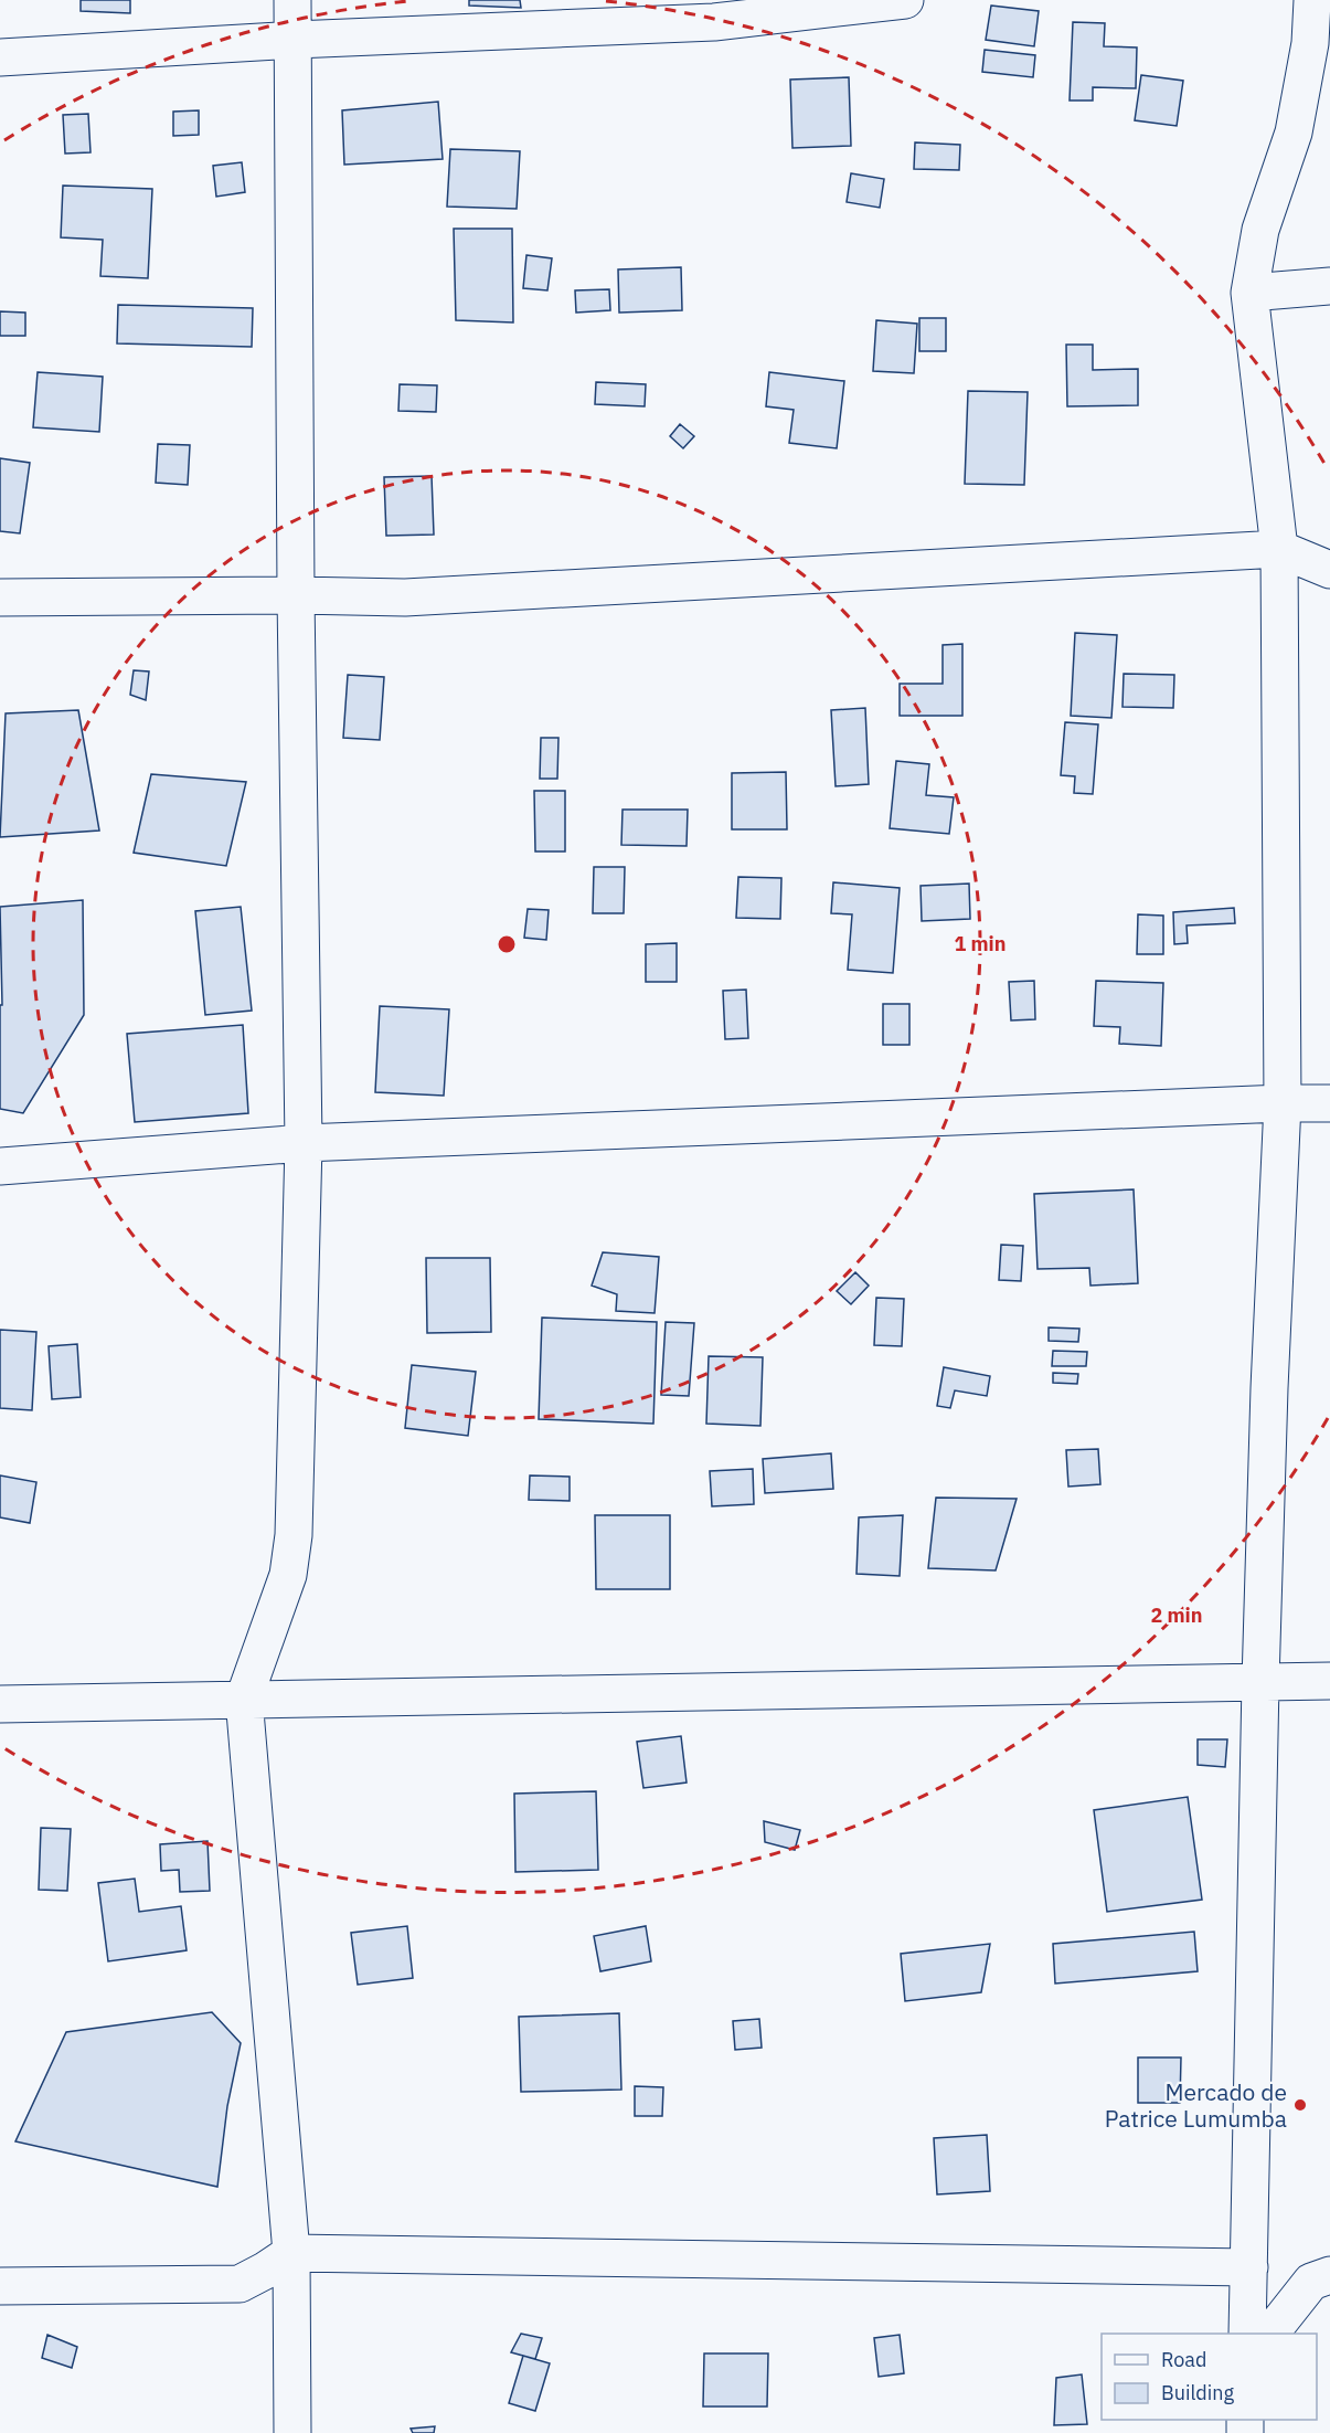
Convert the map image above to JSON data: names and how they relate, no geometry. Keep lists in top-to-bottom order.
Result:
{
  "places": ["Mercado de Patrice Lumumba"],
  "legend": ["Road", "Building"],
  "rings": ["1 min", "2 min"]
}
